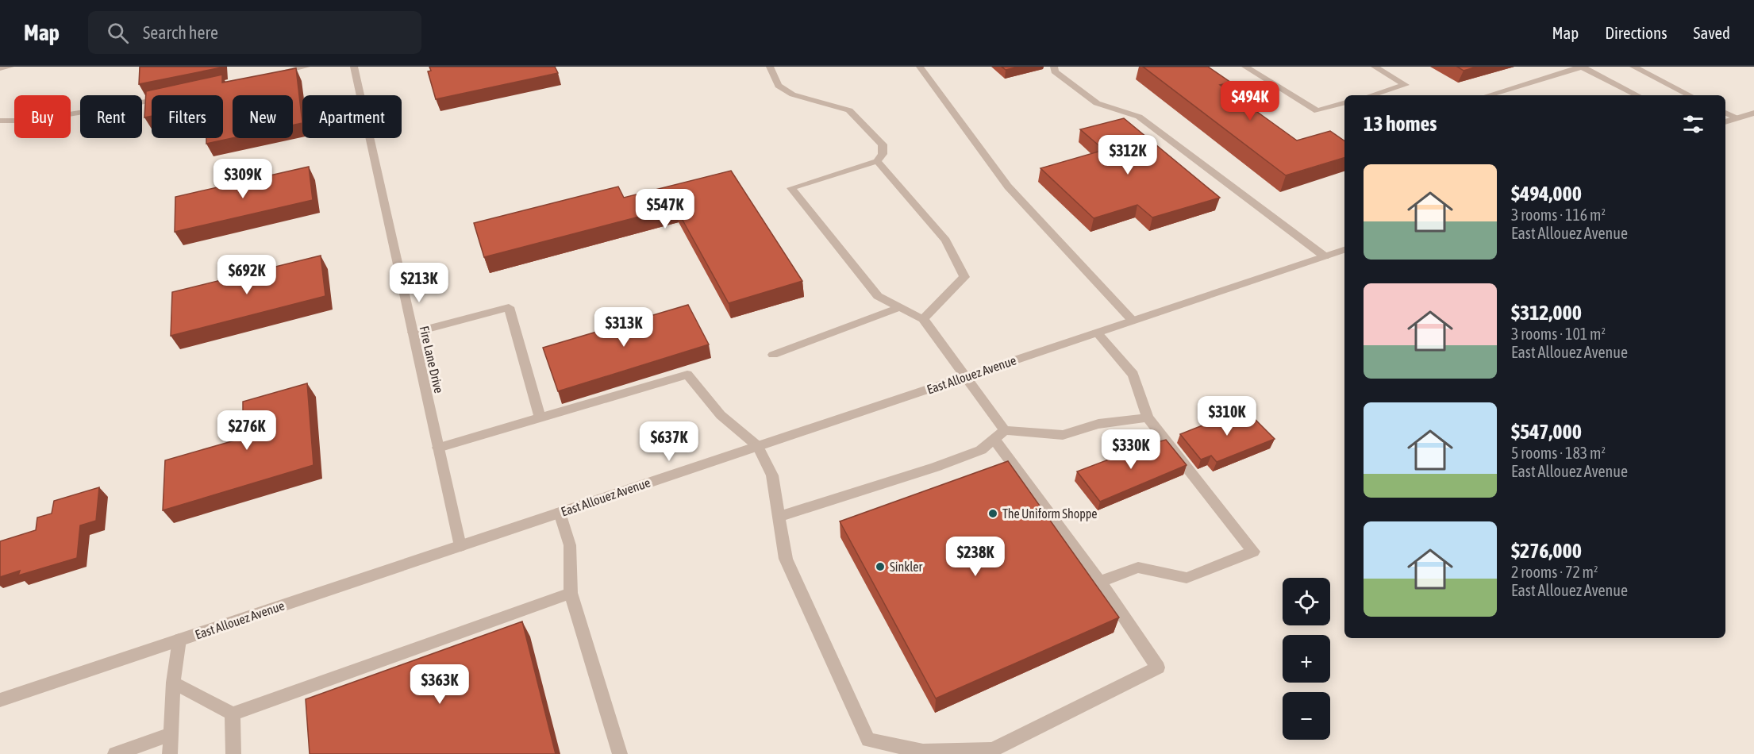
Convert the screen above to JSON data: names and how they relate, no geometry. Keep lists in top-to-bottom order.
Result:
{
  "streets": {
    "street": ["Fire Lane Drive", "East Allouez Avenue"]
  },
  "crossings": [
    ["Fire Lane Drive", "East Allouez Avenue"]
  ],
  "places": ["The Uniform Shoppe", "Sinkler"],
  "page": {
    "header": "Map",
    "search": "Search here",
    "nav": ["Map", "Directions", "Saved"],
    "price": [
      "$494K",
      "$312K",
      "$309K",
      "$547K",
      "$692K",
      "$213K",
      "$313K",
      "$310K",
      "$276K",
      "$637K",
      "$330K",
      "$238K",
      "$363K"
    ],
    "chip": [
      "Buy",
      "Rent",
      "Filters",
      "New",
      "Apartment"
    ],
    "heading": "13 homes",
    "list": [
      {
        "name": "$494,000",
        "note": "3 rooms · 116 m² · East Allouez Avenue"
      },
      {
        "name": "$312,000",
        "note": "3 rooms · 101 m² · East Allouez Avenue"
      },
      {
        "name": "$547,000",
        "note": "5 rooms · 183 m² · East Allouez Avenue"
      },
      {
        "name": "$276,000",
        "note": "2 rooms · 72 m² · East Allouez Avenue"
      }
    ],
    "map_buttons": ["+", "−"]
  }
}
